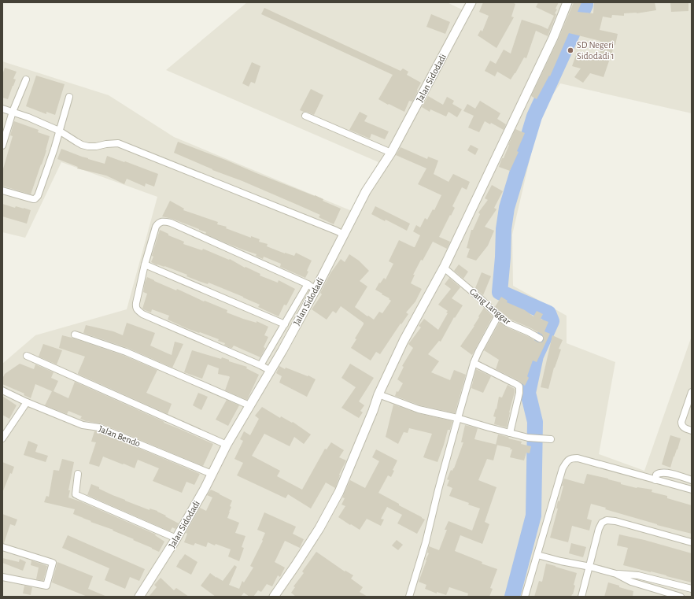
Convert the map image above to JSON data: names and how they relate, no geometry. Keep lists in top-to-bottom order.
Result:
{
  "streets": {
    "street": ["Jalan Sidodadi", "Gang Langgar", "Jalan Bendo"]
  },
  "crossings": [
    ["Jalan Sidodadi", "Jalan Bendo"]
  ],
  "places": ["SD Negeri Sidodadi 1"]
}
